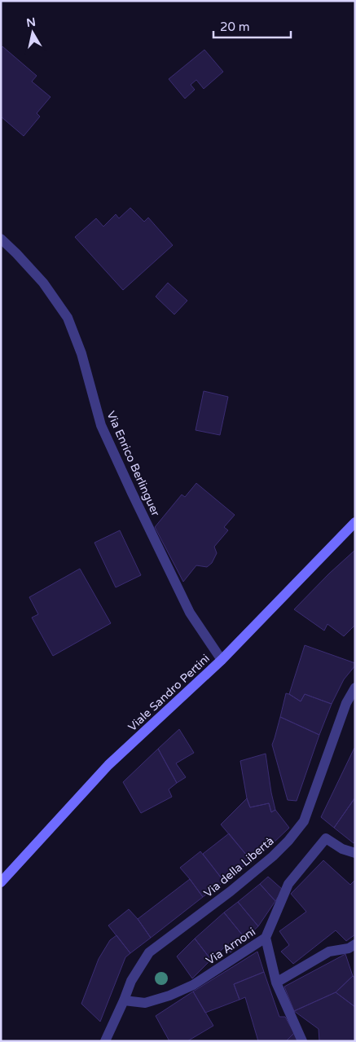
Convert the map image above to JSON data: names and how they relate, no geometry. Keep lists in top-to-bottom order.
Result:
{
  "streets": {
    "street": [
      "Via Enrico Berlinguer",
      "Viale Sandro Pertini",
      "Via della Libertà",
      "Via Arnoni"
    ]
  },
  "crossings": [
    ["Via Enrico Berlinguer", "Viale Sandro Pertini"],
    ["Via della Libertà", "Via Arnoni"]
  ],
  "scale_bar": "20 m",
  "north": "top"
}
